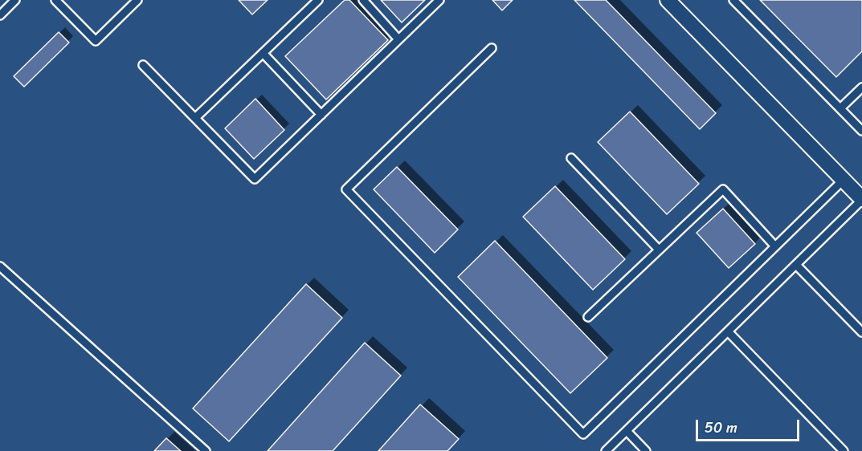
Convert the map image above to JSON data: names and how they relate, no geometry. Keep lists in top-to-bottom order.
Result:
{
  "scale_bar": "50 m"
}
